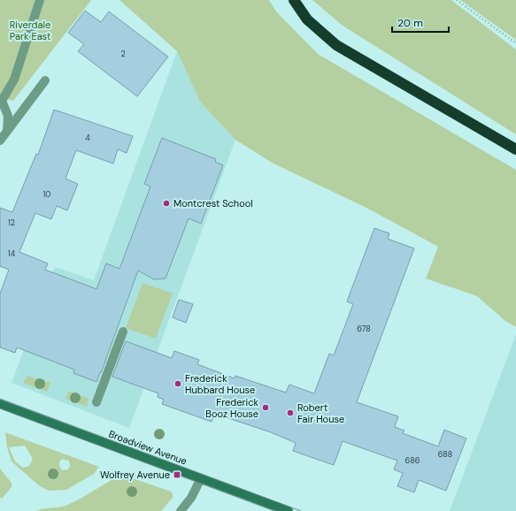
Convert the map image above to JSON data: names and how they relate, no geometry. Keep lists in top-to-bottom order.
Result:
{
  "streets": {
    "main road": ["Broadview Avenue"]
  },
  "parks": ["Riverdale Park East"],
  "places": {
    "other": [
      "Montcrest School",
      "Frederick Hubbard House",
      "Frederick Booz House",
      "Robert Fair House"
    ],
    "transit": ["Wolfrey Avenue"]
  },
  "house_numbers": [
    "2",
    "4",
    "10",
    "12",
    "14",
    "678",
    "688",
    "686"
  ],
  "scale_bar": "20 m"
}
